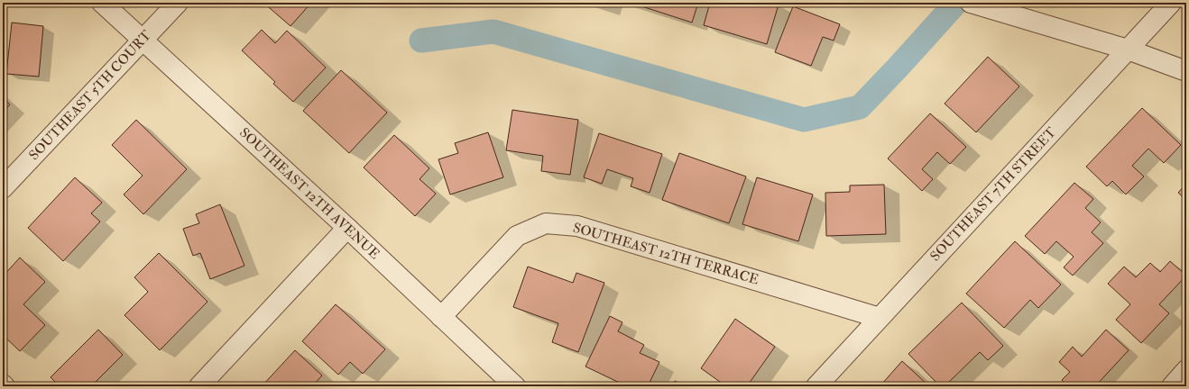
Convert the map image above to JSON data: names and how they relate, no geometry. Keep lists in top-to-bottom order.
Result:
{
  "streets": {
    "street": [
      "SOUTHEAST 5TH COURT",
      "SOUTHEAST 12TH AVENUE",
      "SOUTHEAST 7TH STREET",
      "SOUTHEAST 12TH TERRACE"
    ]
  },
  "crossings": [
    ["SOUTHEAST 5TH COURT", "SOUTHEAST 12TH AVENUE"],
    ["SOUTHEAST 12TH AVENUE", "SOUTHEAST 12TH TERRACE"],
    ["SOUTHEAST 7TH STREET", "SOUTHEAST 12TH TERRACE"]
  ]
}
